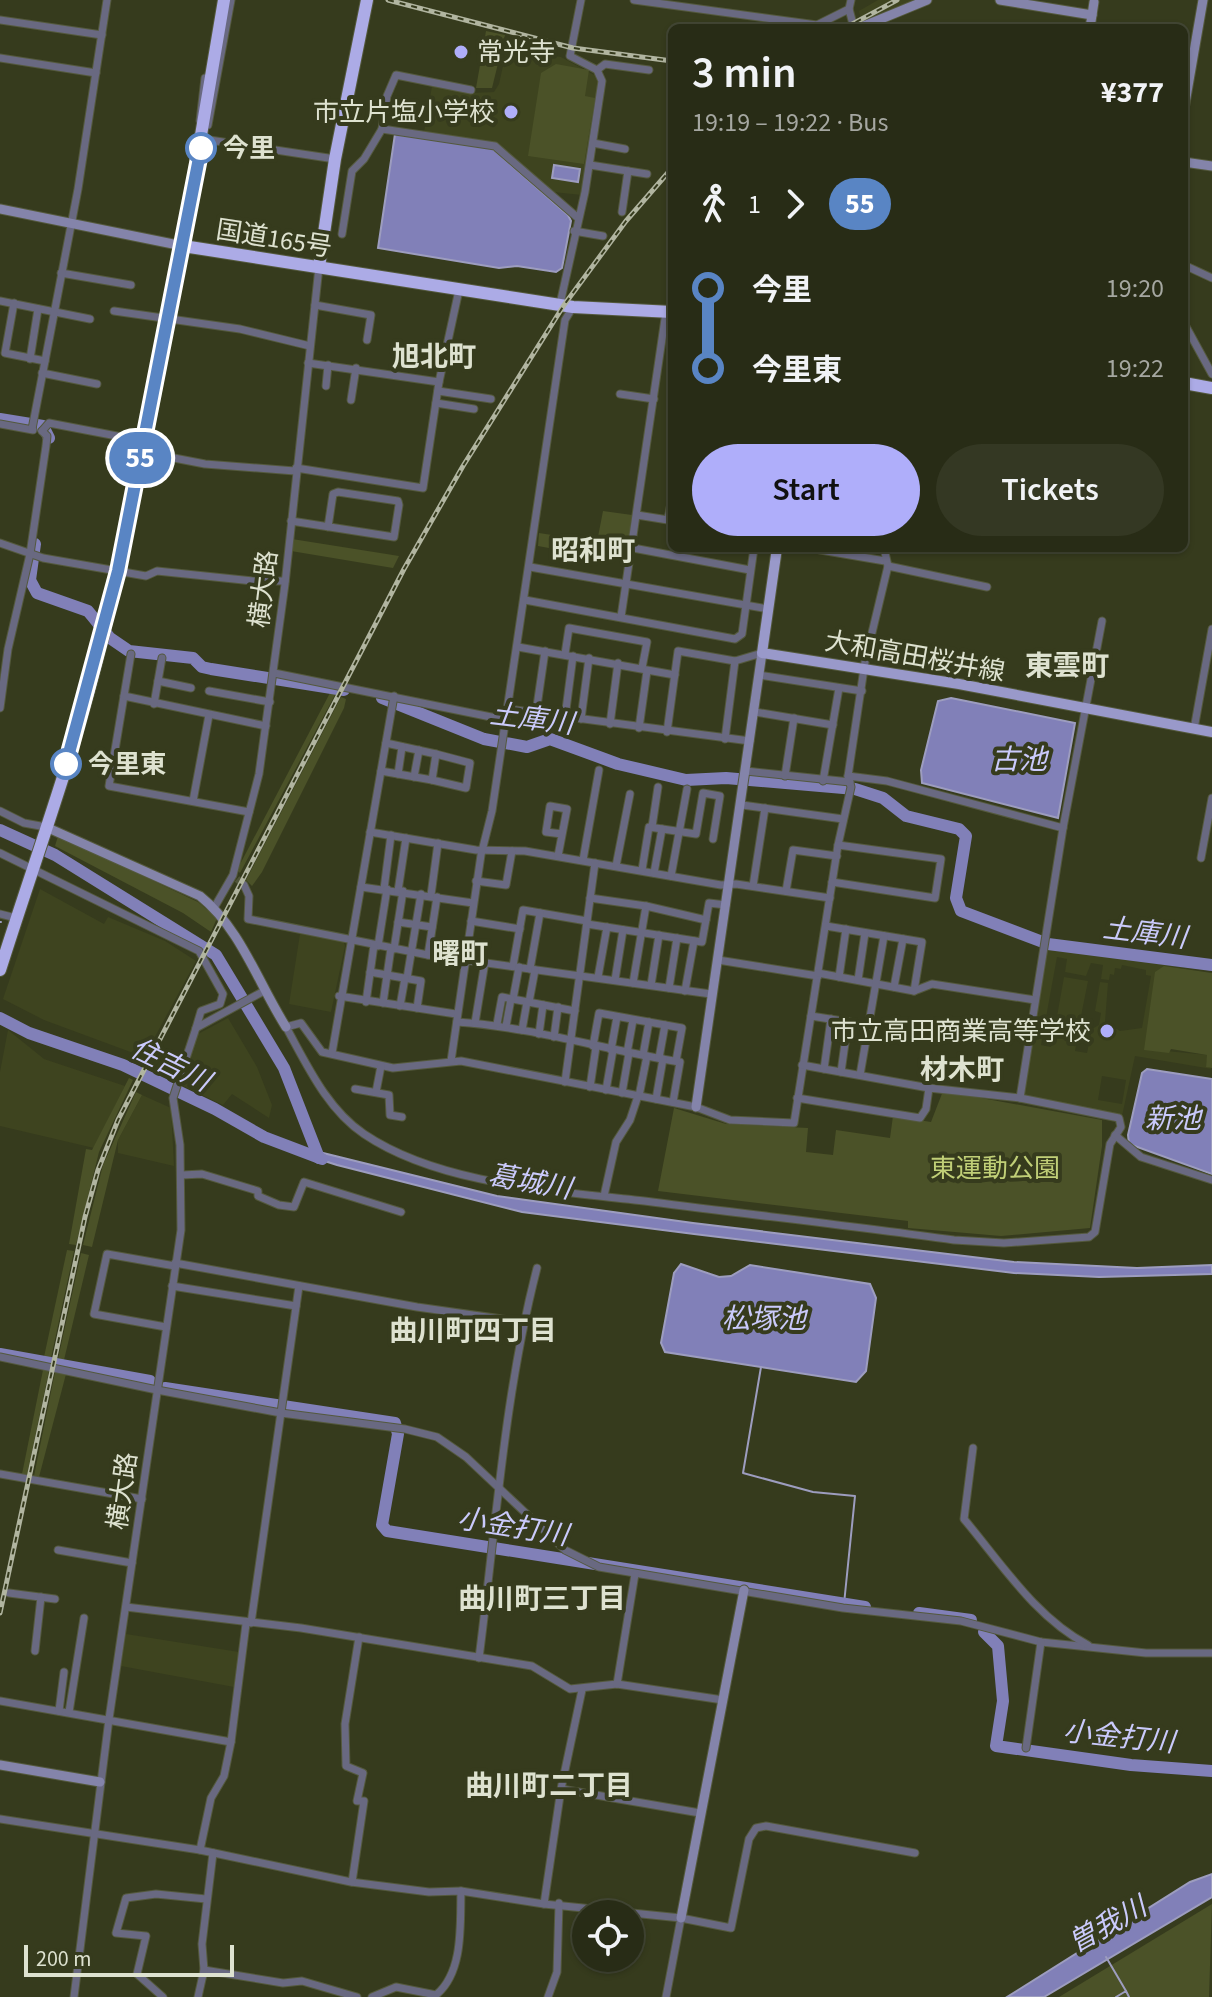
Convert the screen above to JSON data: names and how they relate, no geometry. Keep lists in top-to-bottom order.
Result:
{
  "streets": {
    "highway": ["国道165号"],
    "main road": ["大和高田桜井線"],
    "street": ["横大路"]
  },
  "crossings": [
    ["国道165号", "横大路"]
  ],
  "districts": [
    "旭北町",
    "昭和町",
    "東雲町",
    "曙町",
    "材木町",
    "曲川町四丁目",
    "曲川町三丁目",
    "曲川町二丁目"
  ],
  "water": [
    "土庫川",
    "古池",
    "住吉川",
    "新池",
    "葛城川",
    "松塚池",
    "小金打川",
    "曽我川"
  ],
  "parks": ["東運動公園"],
  "places": [
    "常光寺",
    "市立片塩小学校",
    "今里",
    "今里東",
    "市立高田商業高等学校"
  ],
  "lines": ["bus line 55"],
  "scale_bar": "200 m",
  "page": {
    "on_map": "55",
    "heading": ["3 min", "19:19 – 19:22 · Bus", "¥377"],
    "legs": ["1", "55"],
    "list": [
      {
        "name": "今里",
        "value": "19:20"
      },
      {
        "name": "今里東",
        "value": "19:22"
      }
    ],
    "buttons": ["Start", "Tickets"],
    "scale": "200 m"
  }
}
